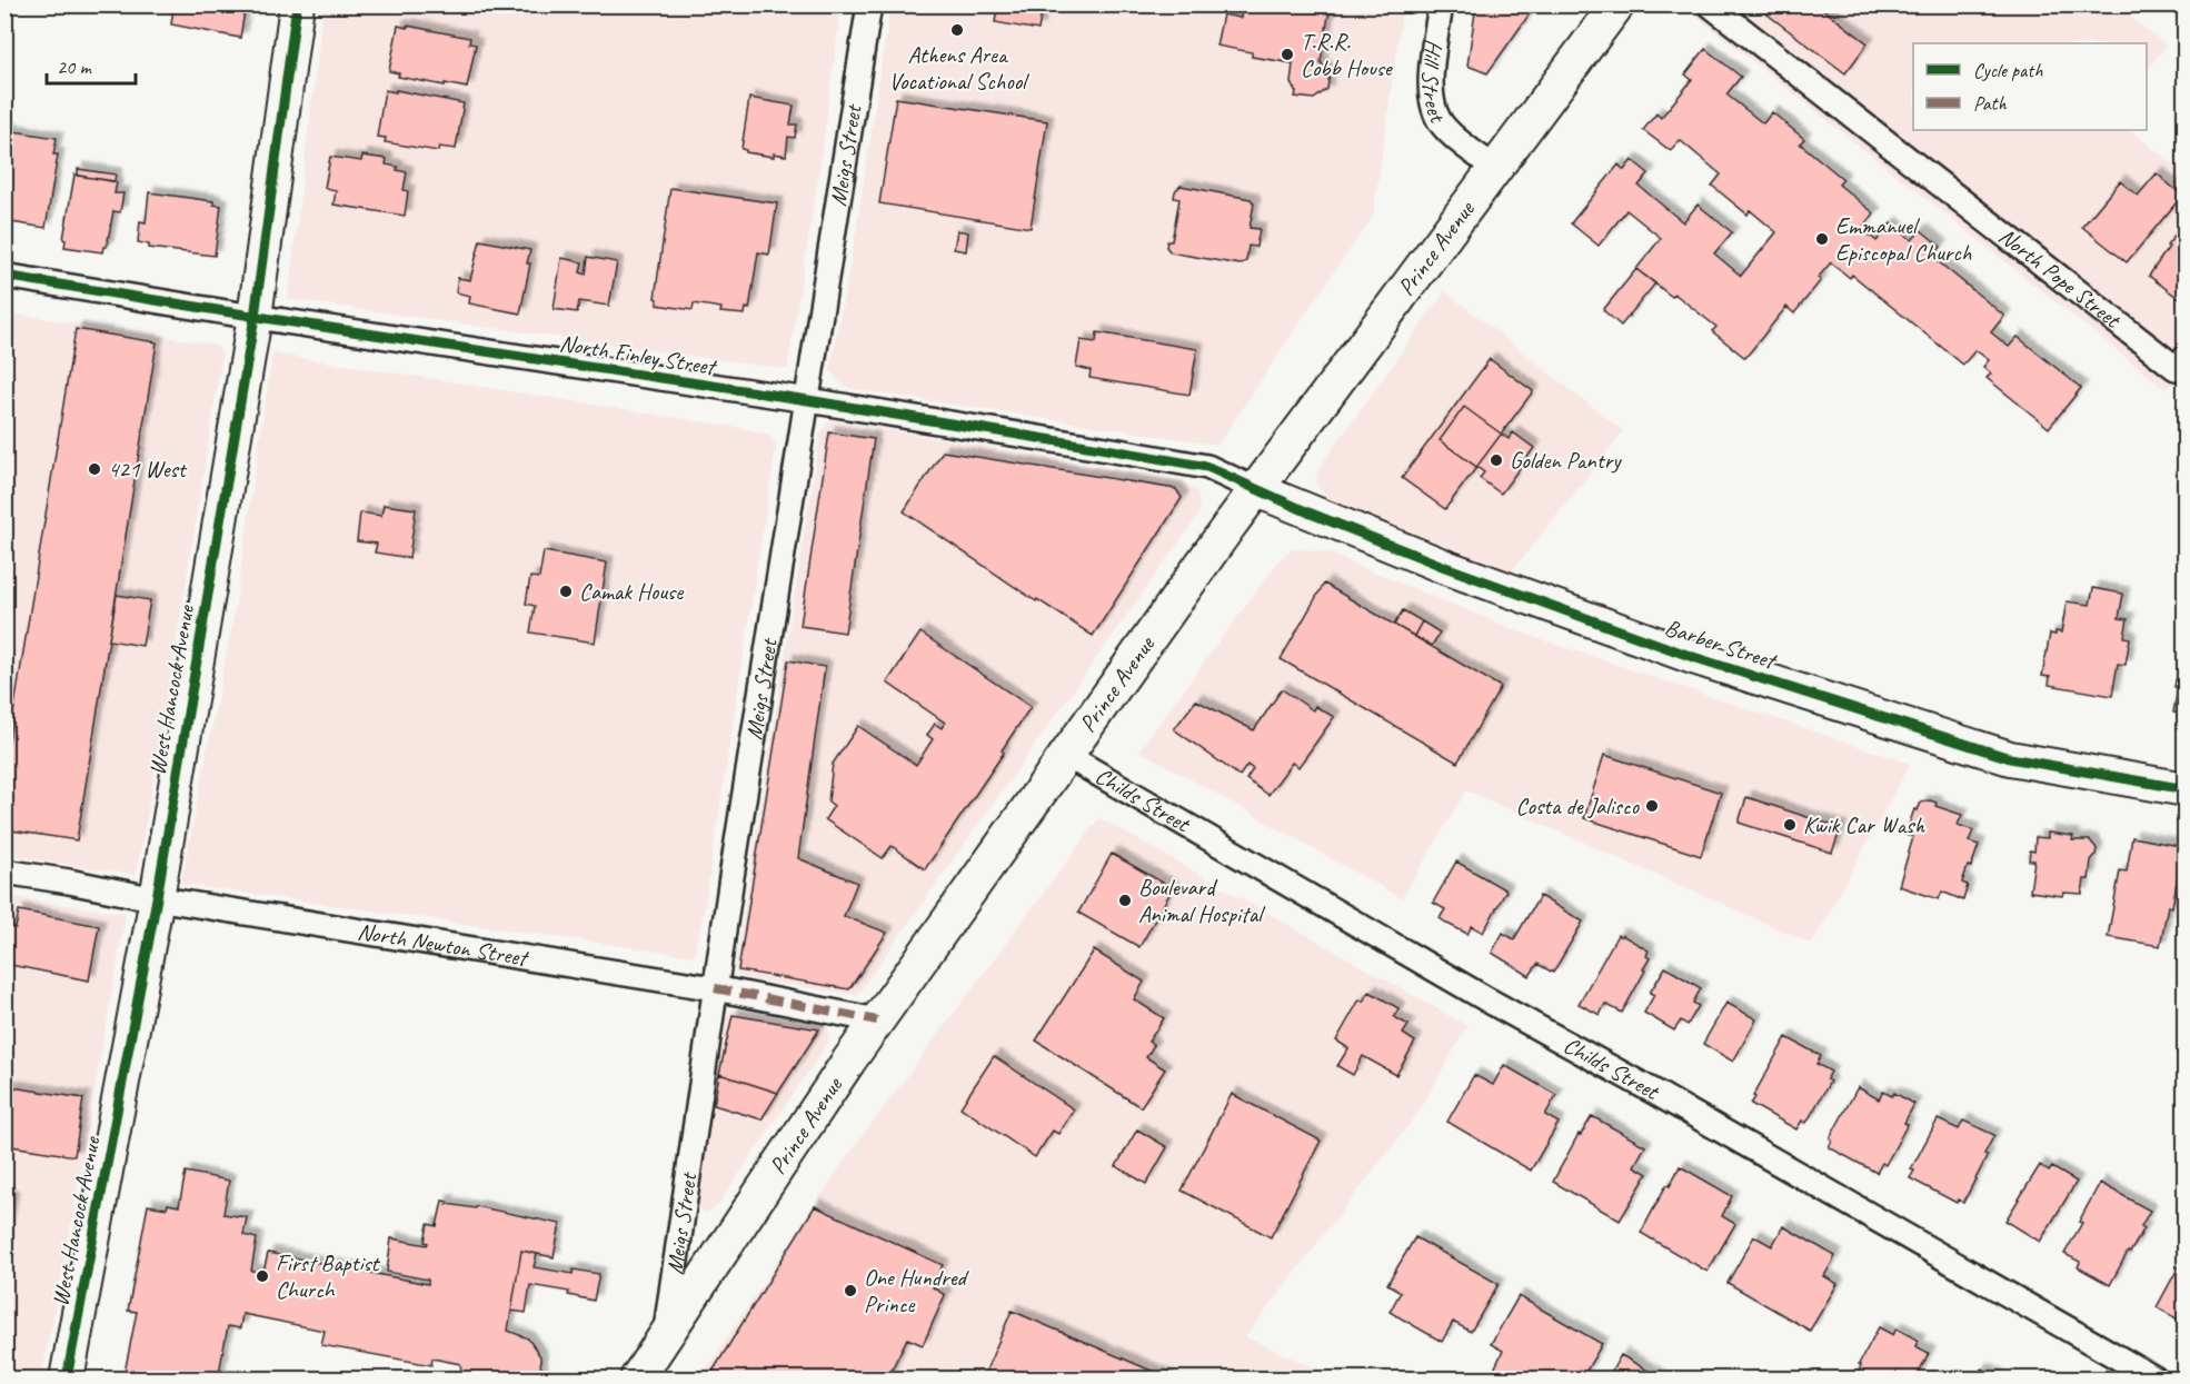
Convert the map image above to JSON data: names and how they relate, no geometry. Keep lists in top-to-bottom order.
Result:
{
  "streets": {
    "street": [
      "Hill Street",
      "Meigs Street",
      "Prince Avenue",
      "North Pope Street",
      "North Finley Street",
      "Barber Street",
      "West Hancock Avenue",
      "Childs Street",
      "North Newton Street"
    ]
  },
  "crossings": [
    ["Hill Street", "Prince Avenue"],
    ["Meigs Street", "Prince Avenue"],
    ["Meigs Street", "North Finley Street"],
    ["Meigs Street", "North Newton Street"],
    ["Prince Avenue", "North Finley Street"],
    ["Prince Avenue", "Barber Street"],
    ["Prince Avenue", "Childs Street"],
    ["Prince Avenue", "North Newton Street"],
    ["North Finley Street", "Barber Street"],
    ["North Finley Street", "West Hancock Avenue"],
    ["West Hancock Avenue", "North Newton Street"]
  ],
  "places": [
    "Athens Area Vocational School",
    "T.R.R. Cobb House",
    "Emmanuel Episcopal Church",
    "Golden Pantry",
    "421 West",
    "Camak House",
    "Costa de Jalisco",
    "Kwik Car Wash",
    "Boulevard Animal Hospital",
    "First Baptist Church",
    "One Hundred Prince"
  ],
  "legend": ["Cycle path", "Path"],
  "scale_bar": "20 m"
}
